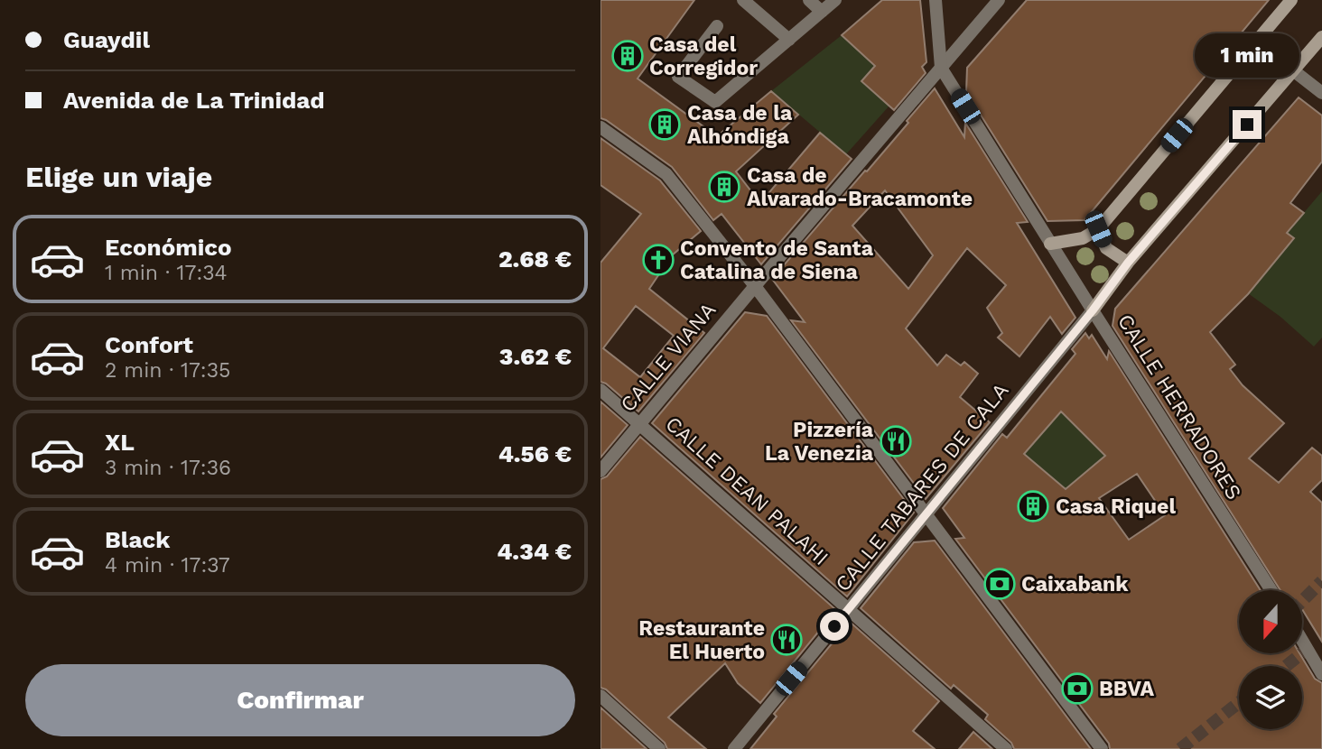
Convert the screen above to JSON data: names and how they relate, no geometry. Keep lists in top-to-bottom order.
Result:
{
  "streets": {
    "street": [
      "CALLE VIANA",
      "CALLE HERRADORES",
      "CALLE TABARES DE CALA",
      "CALLE DEAN PALAHI"
    ]
  },
  "crossings": [
    ["CALLE VIANA", "CALLE HERRADORES"],
    ["CALLE VIANA", "CALLE DEAN PALAHI"],
    ["CALLE HERRADORES", "CALLE TABARES DE CALA"],
    ["CALLE TABARES DE CALA", "CALLE DEAN PALAHI"]
  ],
  "places": {
    "building": [
      "Casa del Corregidor",
      "Casa de la Alhóndiga",
      "Casa de Alvarado-Bracamonte",
      "Casa Riquel"
    ],
    "church": ["Convento de Santa Catalina de Siena"],
    "restaurant": ["Pizzería La Venezia", "Restaurante El Huerto"],
    "bank": ["Caixabank", "BBVA"]
  },
  "north": "bottom",
  "page": {
    "banner": ["Guaydil", "Avenida de La Trinidad"],
    "bubble": "1 min",
    "heading": "Elige un viaje",
    "list": [
      {
        "name": "Económico",
        "note": "1 min · 17:34",
        "value": "2.68 €"
      },
      {
        "name": "Confort",
        "note": "2 min · 17:35",
        "value": "3.62 €"
      },
      {
        "name": "XL",
        "note": "3 min · 17:36",
        "value": "4.56 €"
      },
      {
        "name": "Black",
        "note": "4 min · 17:37",
        "value": "4.34 €"
      }
    ],
    "buttons": "Confirmar"
  }
}
